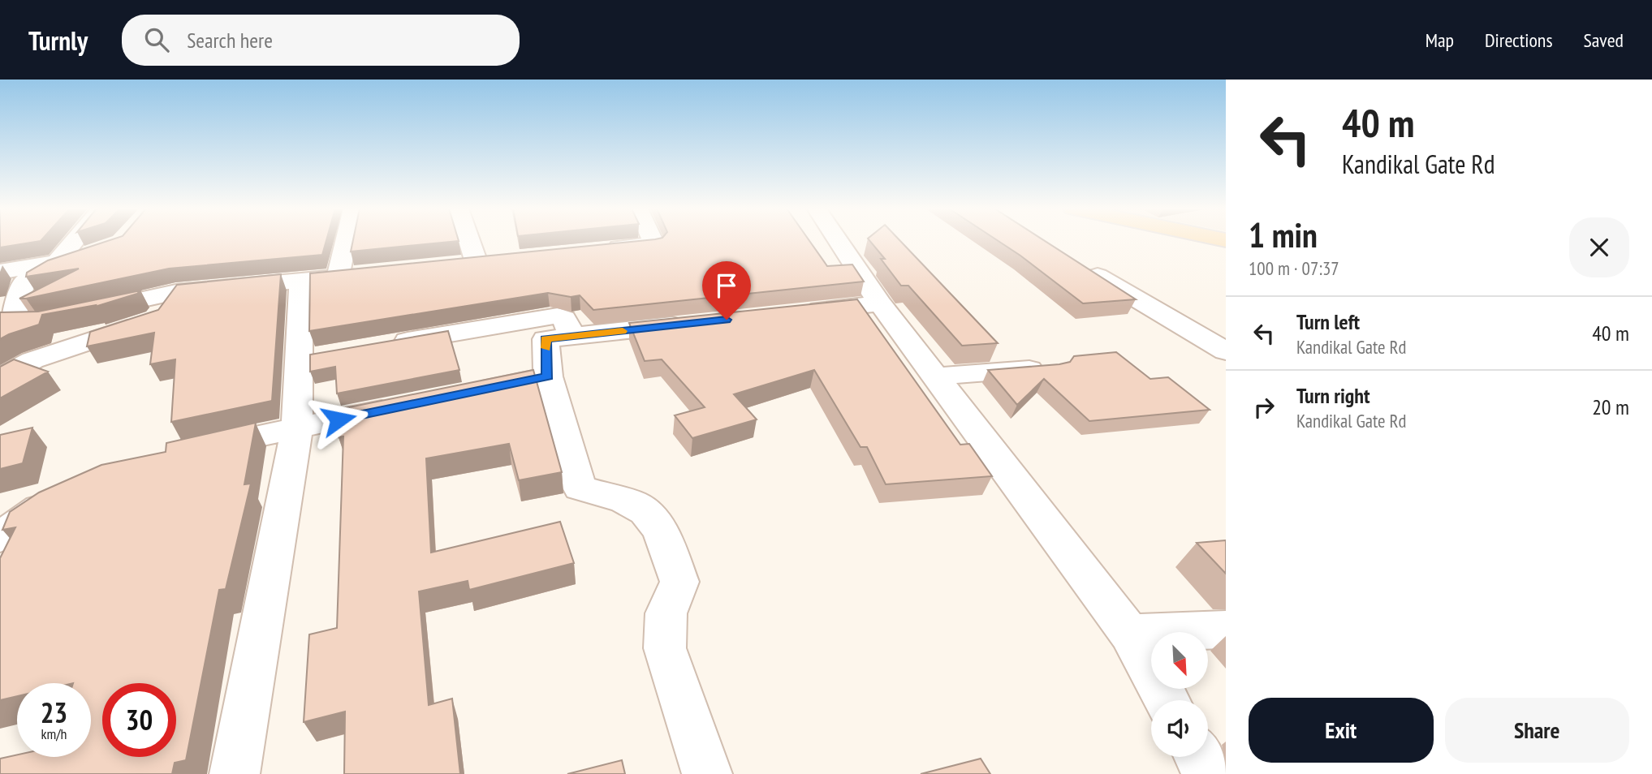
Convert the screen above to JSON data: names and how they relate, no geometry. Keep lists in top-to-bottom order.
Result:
{
  "north": "bottom right",
  "page": {
    "header": "Turnly",
    "search": "Search here",
    "nav": ["Map", "Directions", "Saved"],
    "turn": ["40 m", "Kandikal Gate Rd"],
    "heading": ["1 min", "100 m · 07:37"],
    "list": [
      {
        "name": "Turn left",
        "note": "Kandikal Gate Rd",
        "value": "40 m"
      },
      {
        "name": "Turn right",
        "note": "Kandikal Gate Rd",
        "value": "20 m"
      }
    ],
    "speed": "23 km/h",
    "limit": "30",
    "buttons": ["Exit", "Share"]
  }
}
